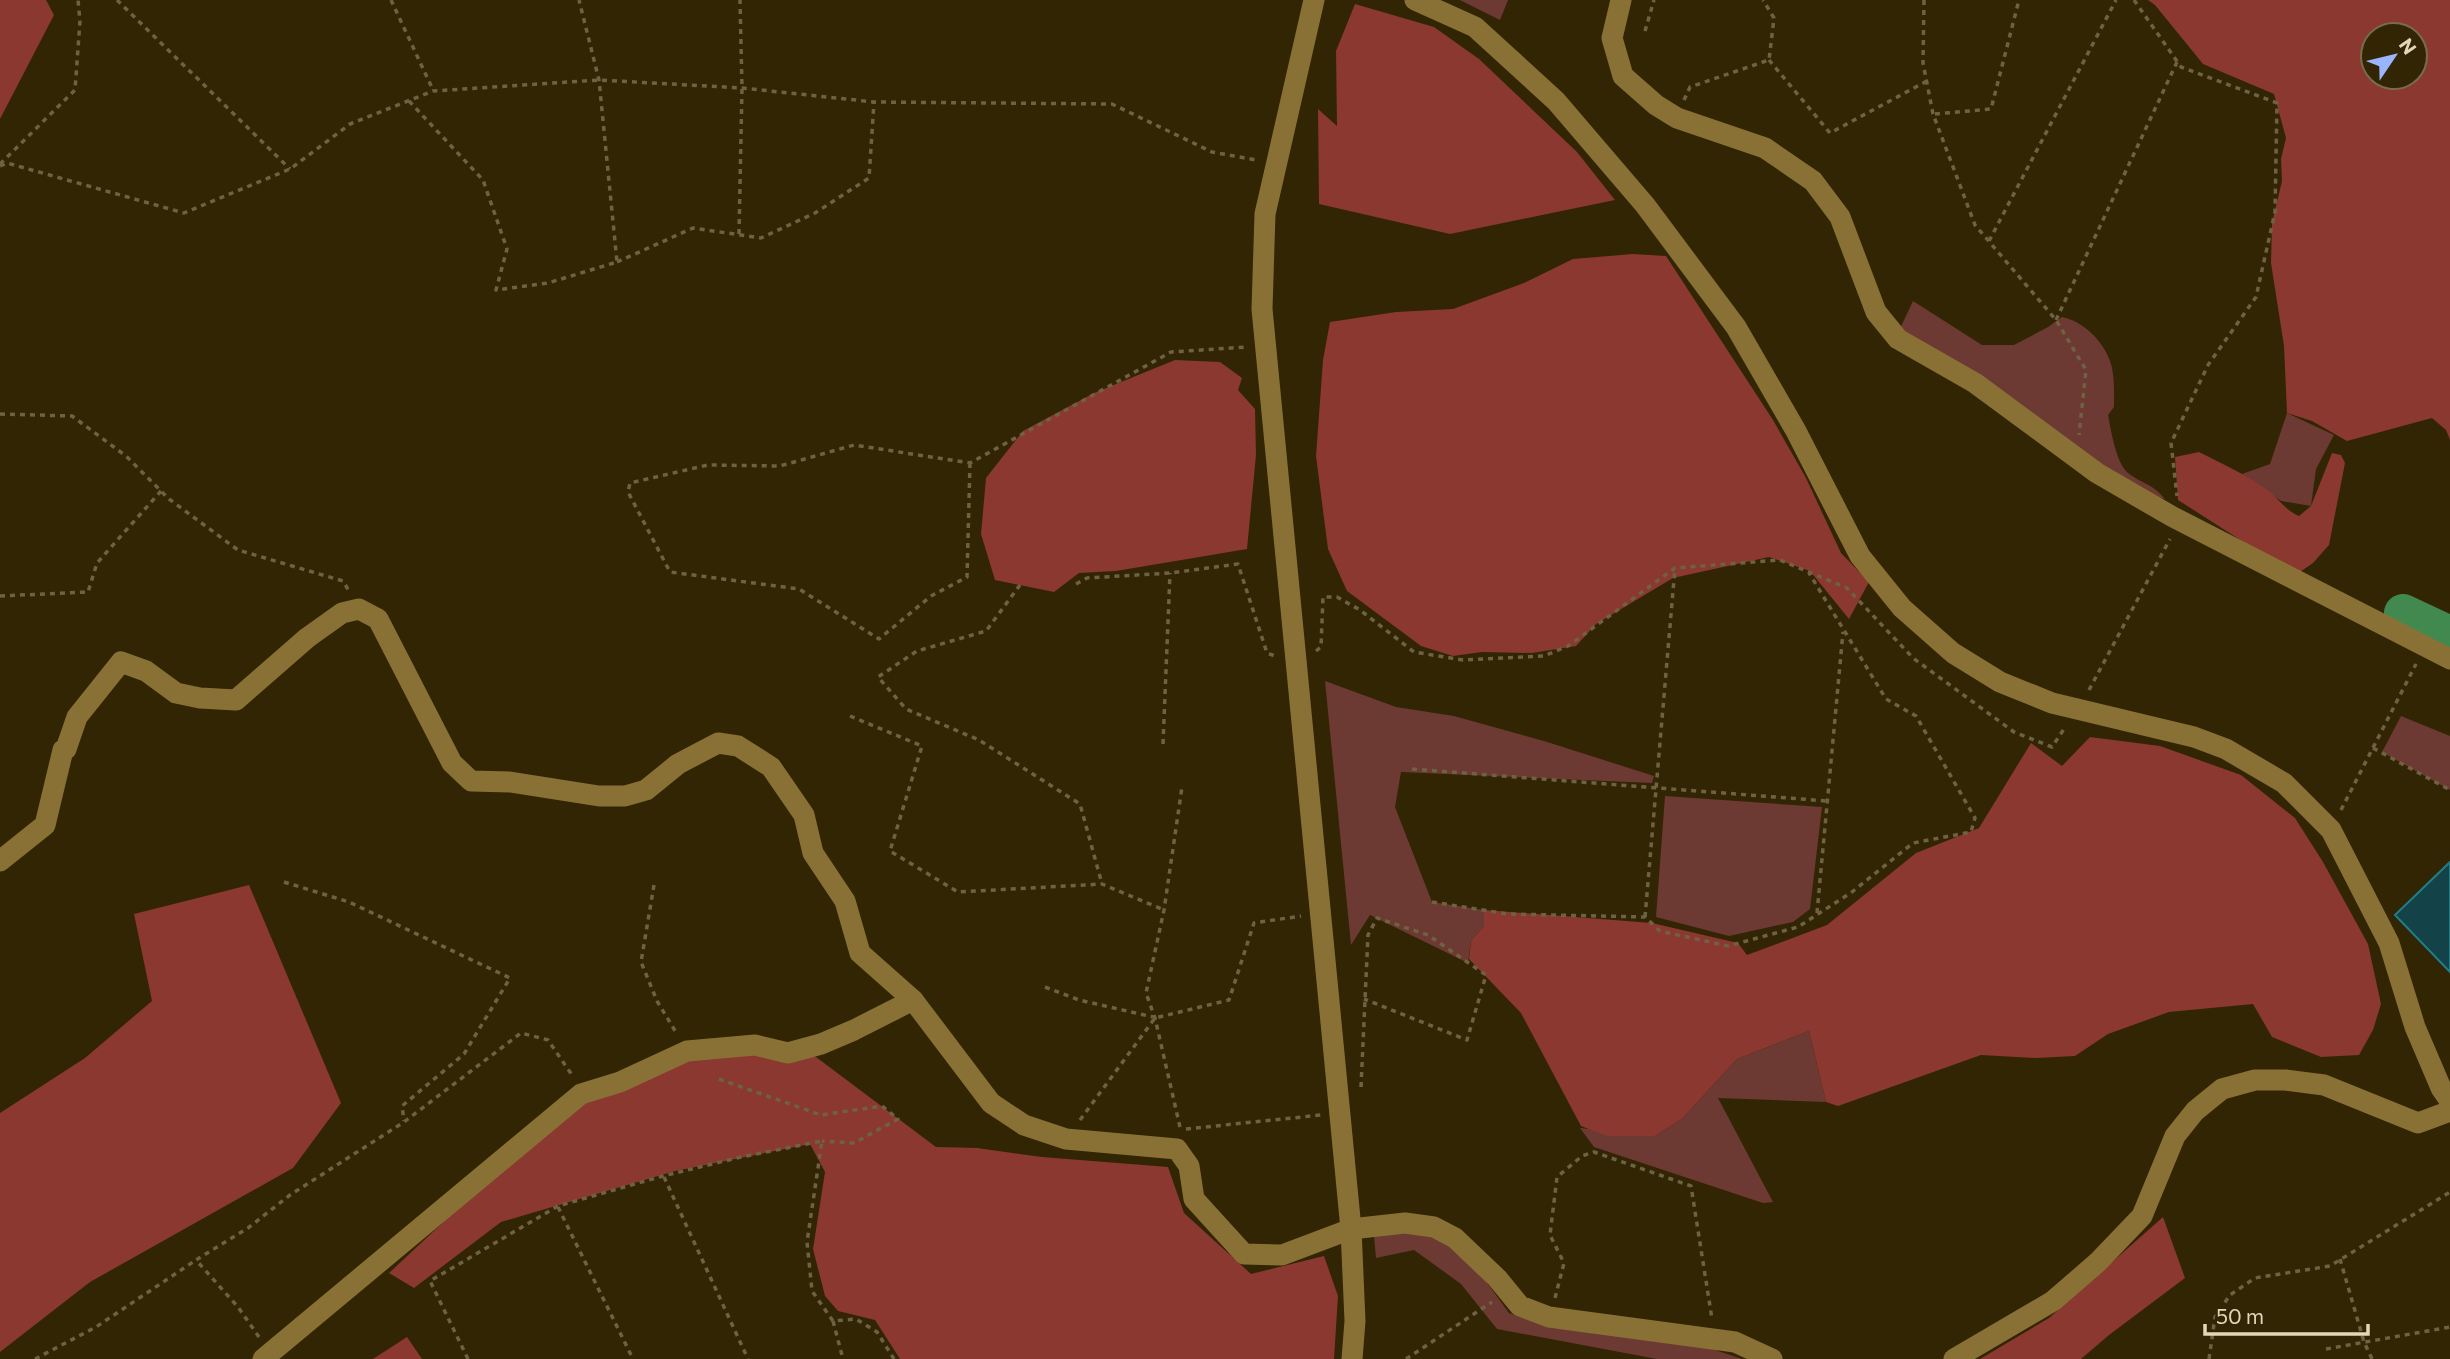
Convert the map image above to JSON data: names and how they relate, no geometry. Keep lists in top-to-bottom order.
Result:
{
  "scale_bar": "50 m",
  "north": "top right"
}
